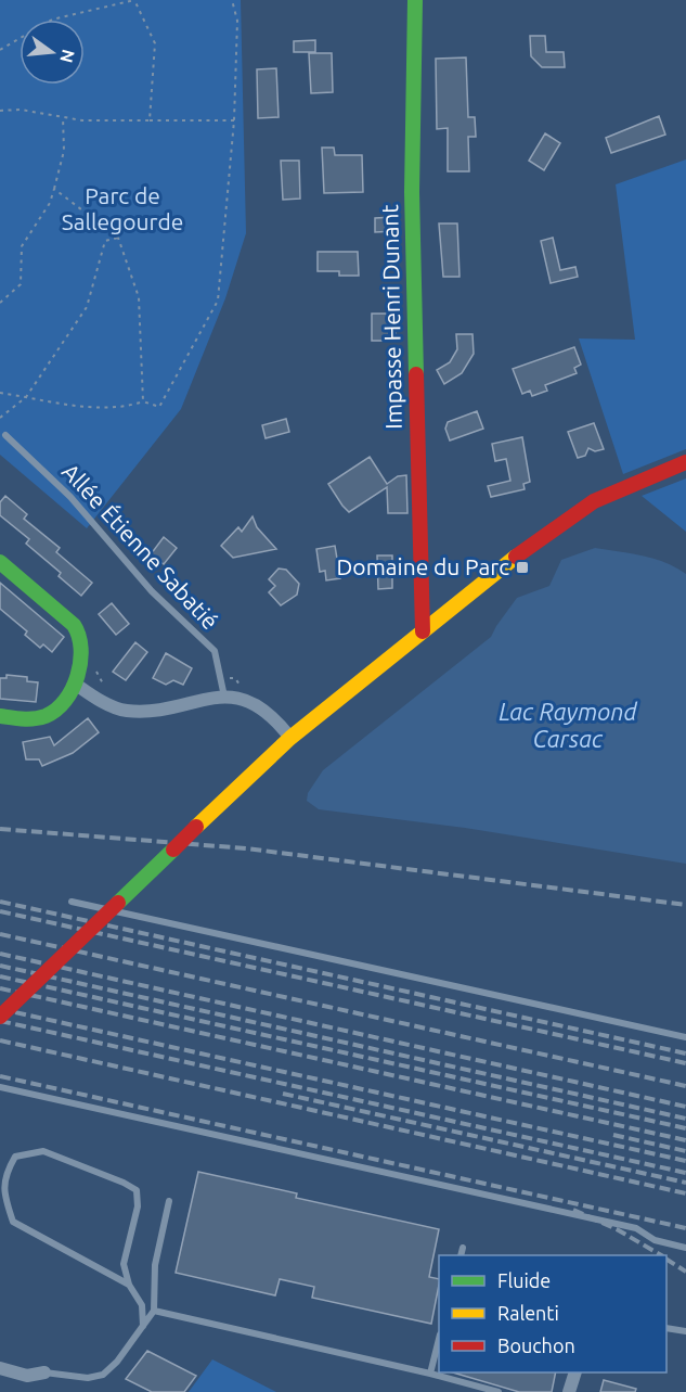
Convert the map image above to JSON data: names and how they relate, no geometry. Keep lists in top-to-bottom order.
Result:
{
  "streets": {
    "street": ["Impasse Henri Dunant"],
    "lane": ["Allée Étienne Sabatié"]
  },
  "water": ["Lac Raymond Carsac"],
  "parks": ["Parc de Sallegourde"],
  "places": {
    "transit": ["Domaine du Parc"]
  },
  "legend": ["Fluide", "Ralenti", "Bouchon"],
  "north": "right"
}
